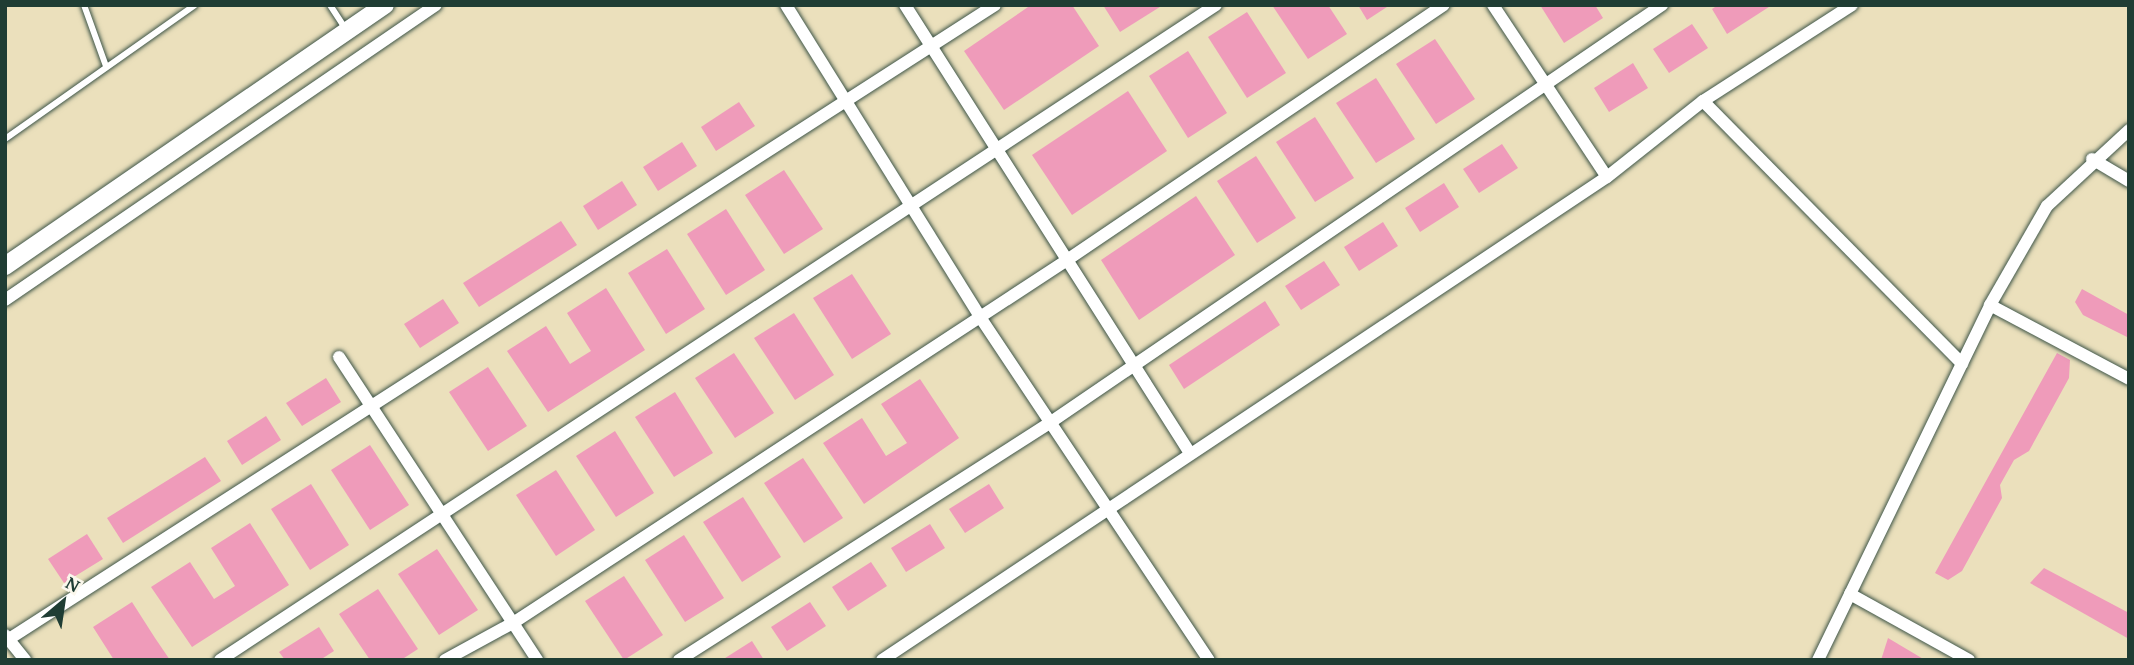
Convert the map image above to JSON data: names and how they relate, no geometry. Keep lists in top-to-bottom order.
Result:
{
  "north": "top right"
}
